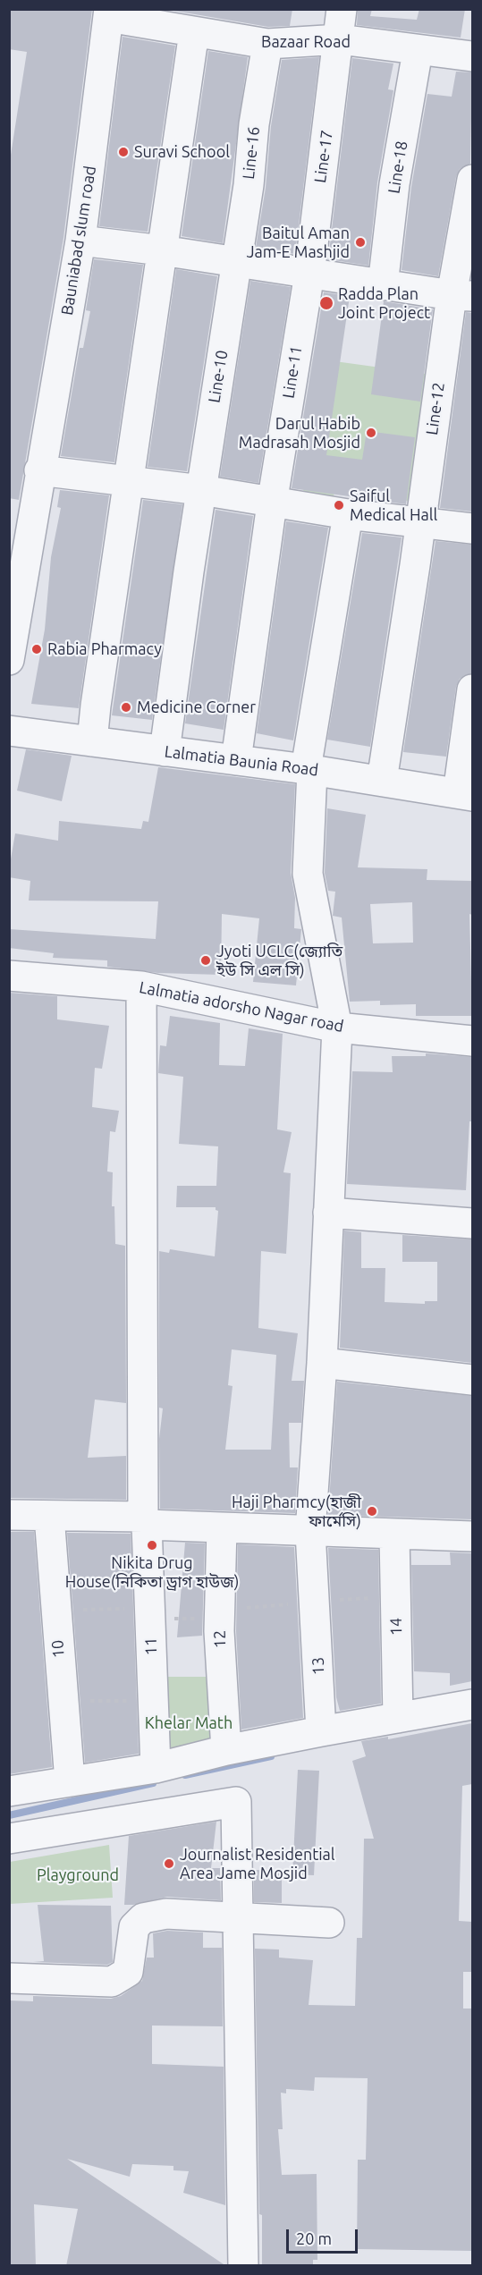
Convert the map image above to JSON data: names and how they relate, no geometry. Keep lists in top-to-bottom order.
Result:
{
  "streets": {
    "street": [
      "Bazaar Road",
      "Line-16",
      "Line-17",
      "Line-18",
      "Bauniabad slum road",
      "Line-11",
      "Line-10",
      "Line-12",
      "Lalmatia Baunia Road",
      "Lalmatia adorsho Nagar road",
      "14",
      "12",
      "11",
      "10",
      "13"
    ]
  },
  "crossings": [
    ["Bazaar Road", "Line-16"],
    ["Bazaar Road", "Line-17"],
    ["Bazaar Road", "Line-18"],
    ["Bazaar Road", "Bauniabad slum road"],
    ["Line-16", "Line-10"],
    ["Line-17", "Line-11"],
    ["Line-11", "Lalmatia Baunia Road"],
    ["Line-10", "Lalmatia Baunia Road"],
    ["Line-12", "Lalmatia Baunia Road"],
    ["Lalmatia Baunia Road", "13"],
    ["Lalmatia adorsho Nagar road", "11"],
    ["Lalmatia adorsho Nagar road", "13"]
  ],
  "parks": ["Khelar Math", "Playground"],
  "places": [
    "Suravi School",
    "Baitul Aman Jam-E Mashjid",
    "Radda Plan Joint Project",
    "Darul Habib Madrasah Mosjid",
    "Saiful Medical Hall",
    "Rabia Pharmacy",
    "Medicine Corner",
    "Jyoti UCLC(জ্যোতি ইউ সি এল সি)",
    "Haji Pharmcy(হাজী ফার্মেসি)",
    "Nikita Drug House(নিকিতা ড্রাগ হাউজ)",
    "Journalist Residential Area Jame Mosjid"
  ],
  "scale_bar": "20 m"
}
